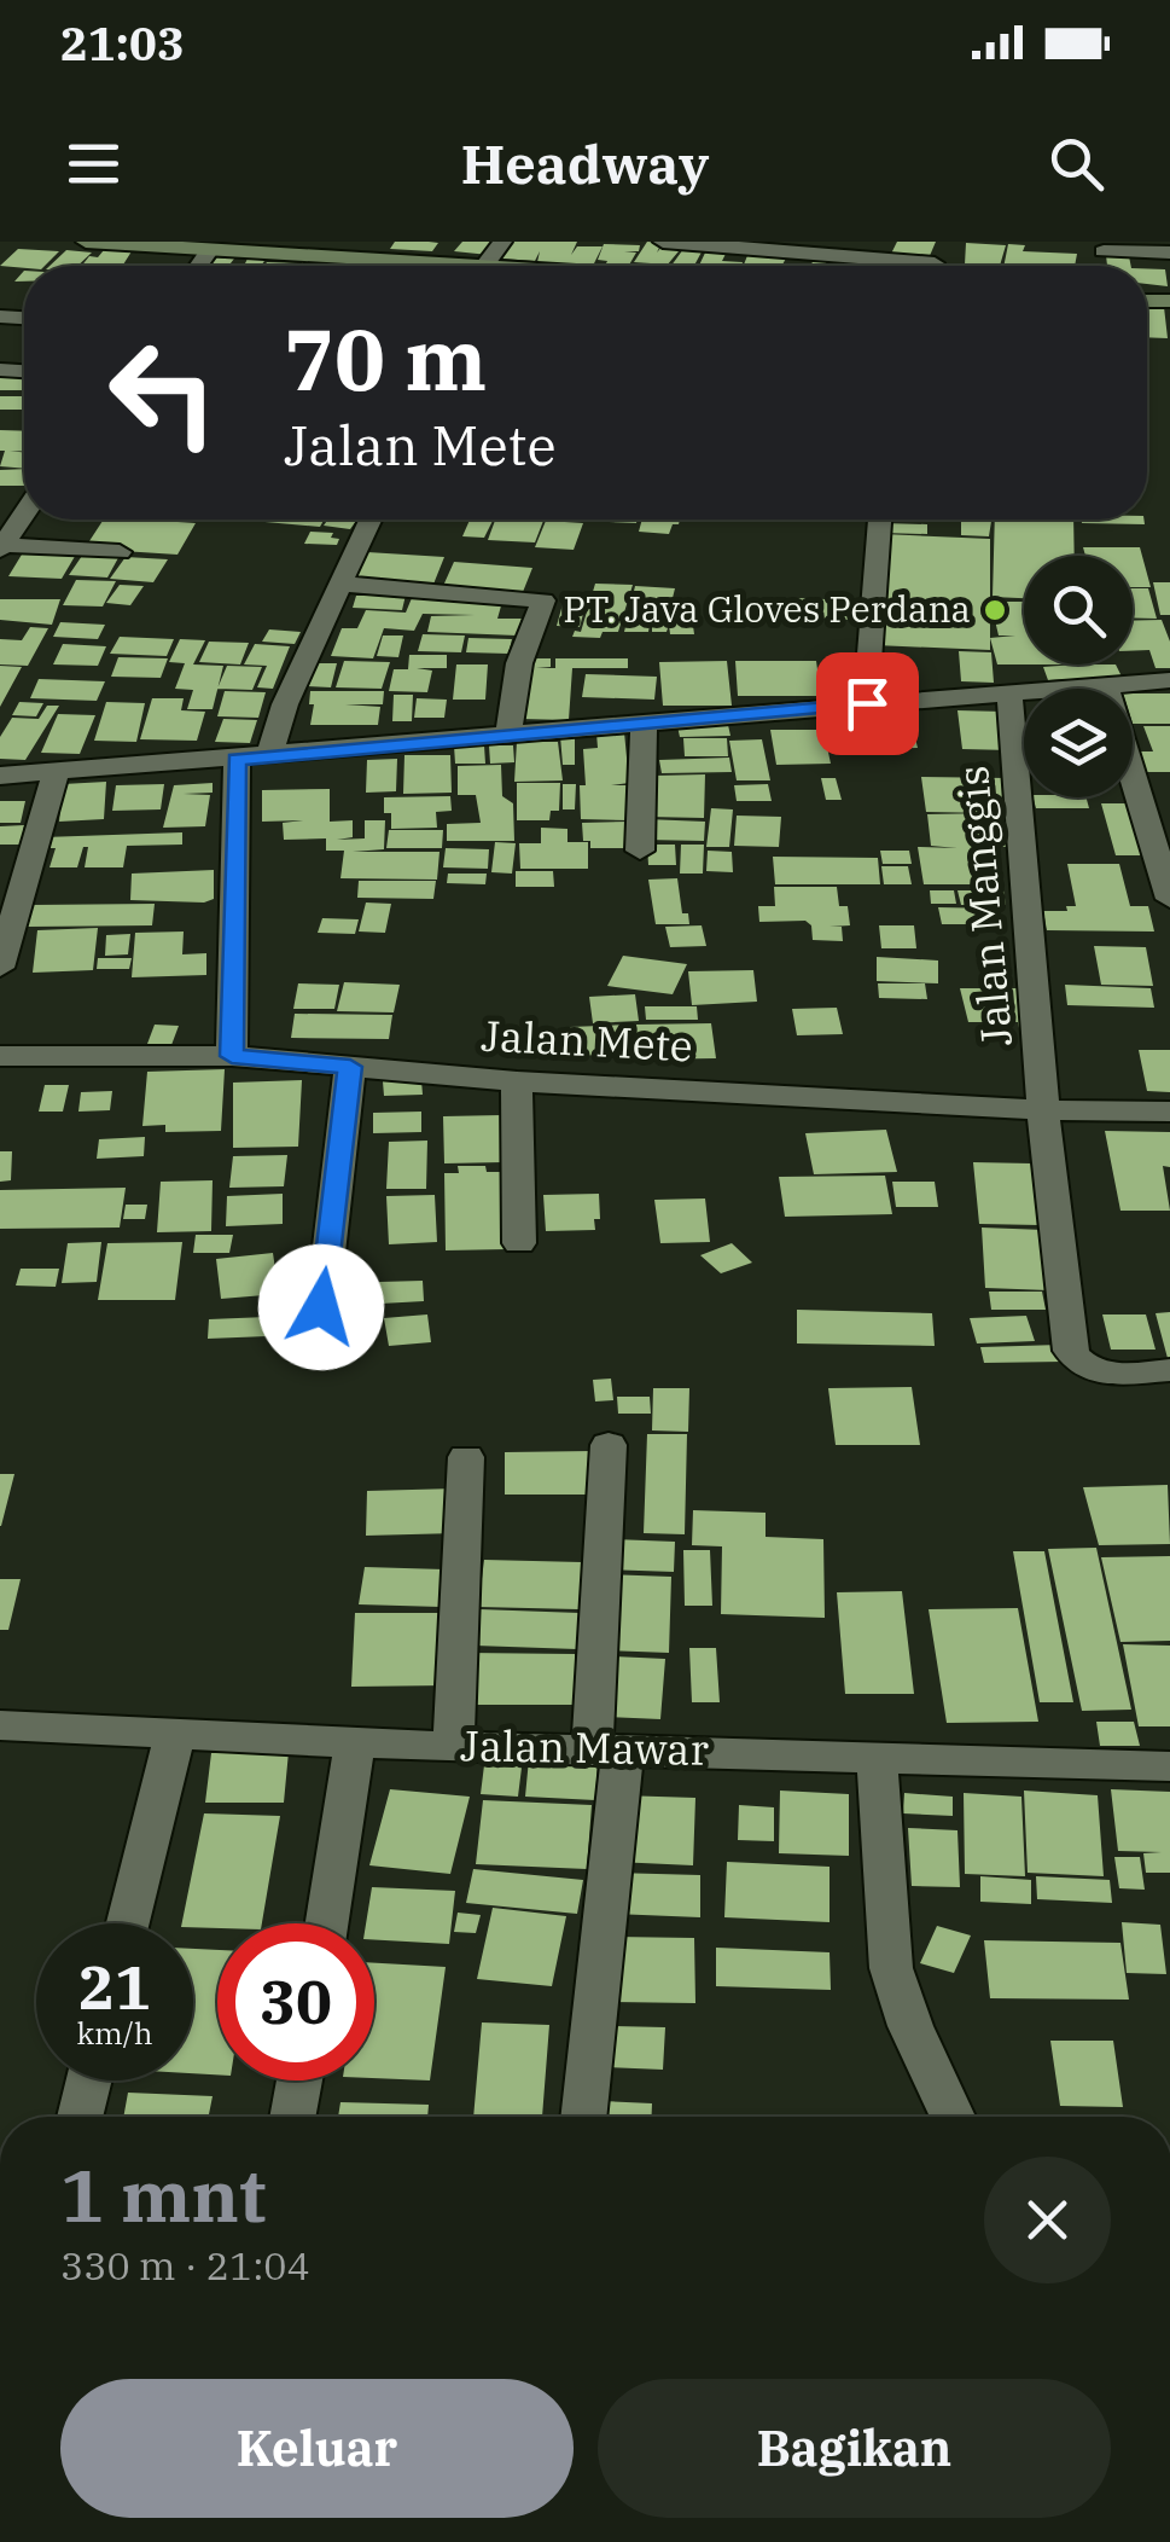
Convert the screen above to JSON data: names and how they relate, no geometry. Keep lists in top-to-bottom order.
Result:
{
  "streets": {
    "street": ["Jalan Manggis", "Jalan Mete", "Jalan Mawar"]
  },
  "crossings": [
    ["Jalan Manggis", "Jalan Mete"]
  ],
  "places": ["PT. Java Gloves Perdana"],
  "page": {
    "status": "21:03",
    "header": "Headway",
    "turn": ["70 m", "Jalan Mete"],
    "speed": "21 km/h",
    "limit": "30",
    "heading": ["1 mnt", "330 m · 21:04"],
    "buttons": ["Keluar", "Bagikan"]
  }
}
